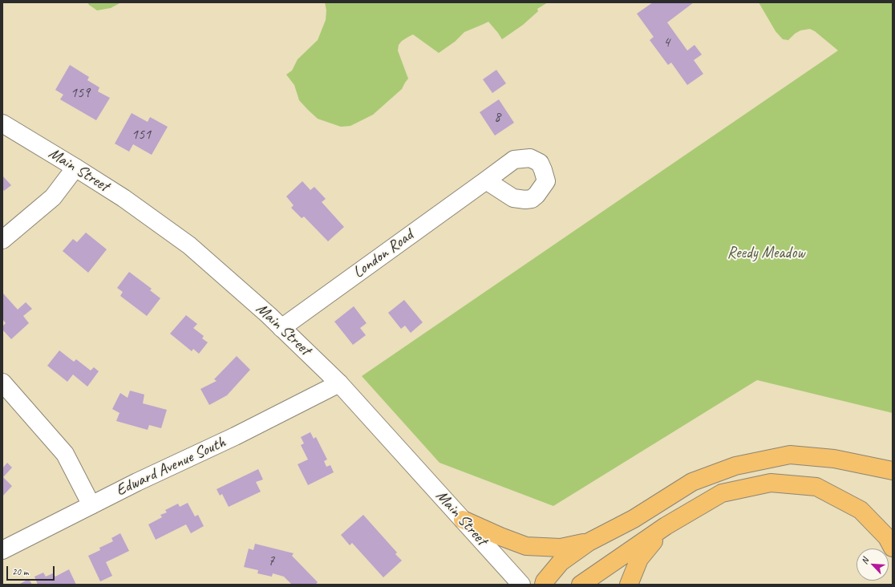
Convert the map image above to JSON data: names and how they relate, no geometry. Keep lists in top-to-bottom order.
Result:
{
  "streets": {
    "street": ["Main Street", "London Road", "Edward Avenue South"]
  },
  "crossings": [
    ["Main Street", "London Road"],
    ["Main Street", "Edward Avenue South"]
  ],
  "parks": ["Reedy Meadow"],
  "house_numbers": [
    "4",
    "159",
    "8",
    "151",
    "7"
  ],
  "scale_bar": "20 m",
  "north": "top left"
}
